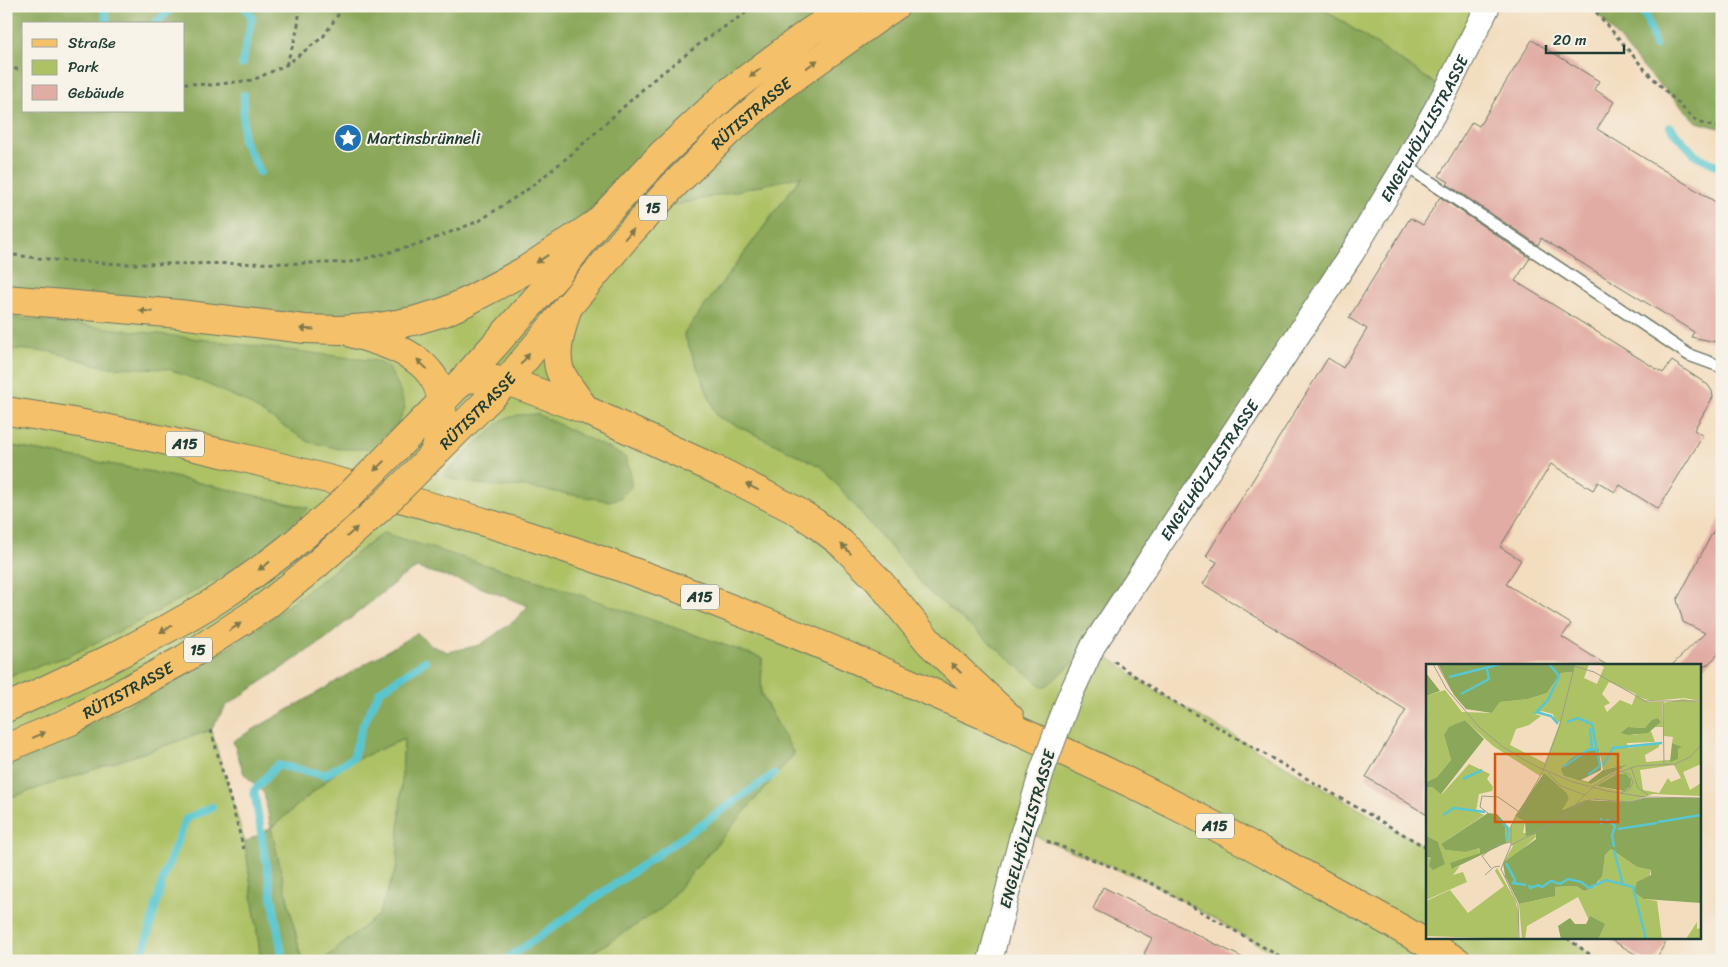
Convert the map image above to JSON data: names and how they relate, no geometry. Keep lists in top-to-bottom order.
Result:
{
  "streets": {
    "main road": ["RÜTISTRASSE", "15", "A15"],
    "street": ["ENGELHÖLZLISTRASSE"]
  },
  "places": {
    "place": ["Martinsbrünneli"]
  },
  "legend": ["Straße", "Park", "Gebäude"],
  "scale_bar": "20 m"
}
